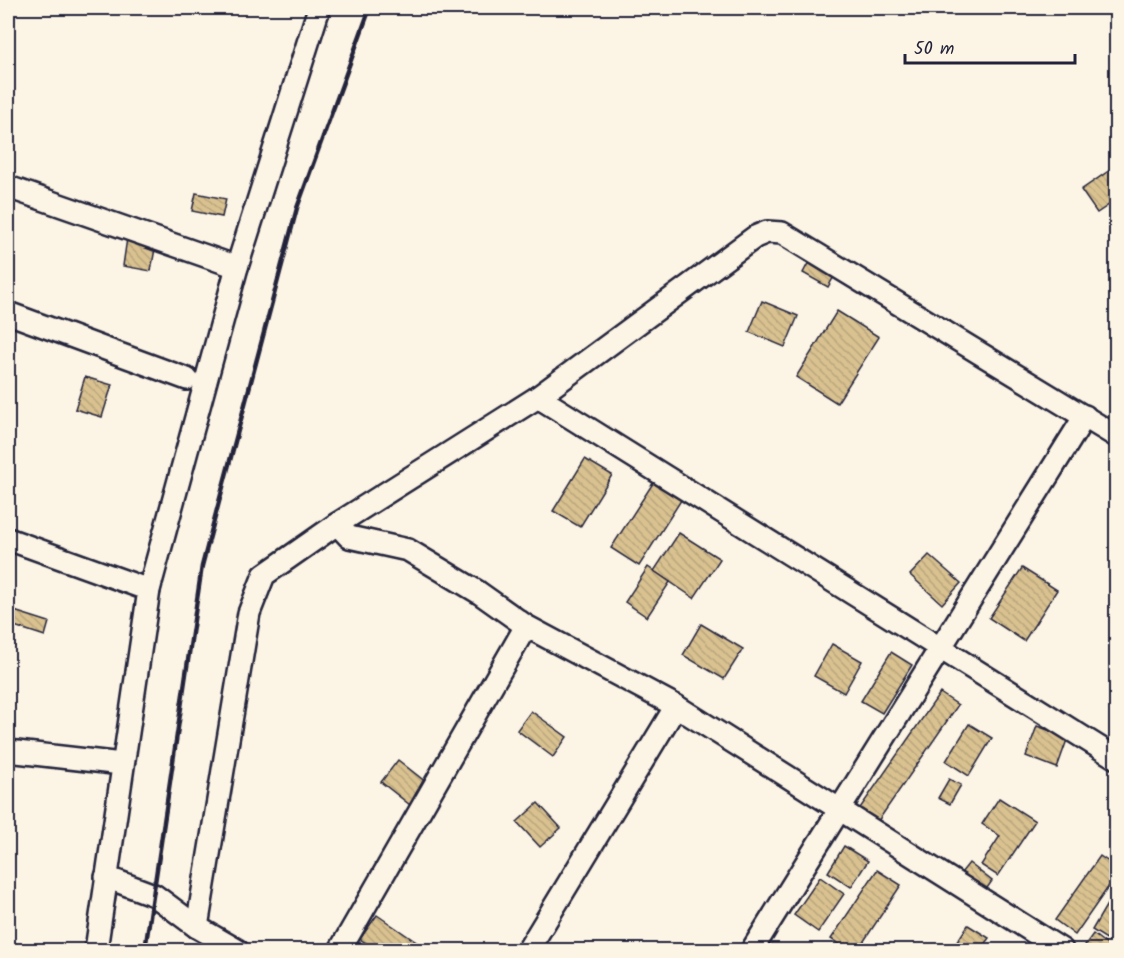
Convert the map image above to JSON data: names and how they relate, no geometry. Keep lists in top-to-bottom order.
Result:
{
  "scale_bar": "50 m"
}
